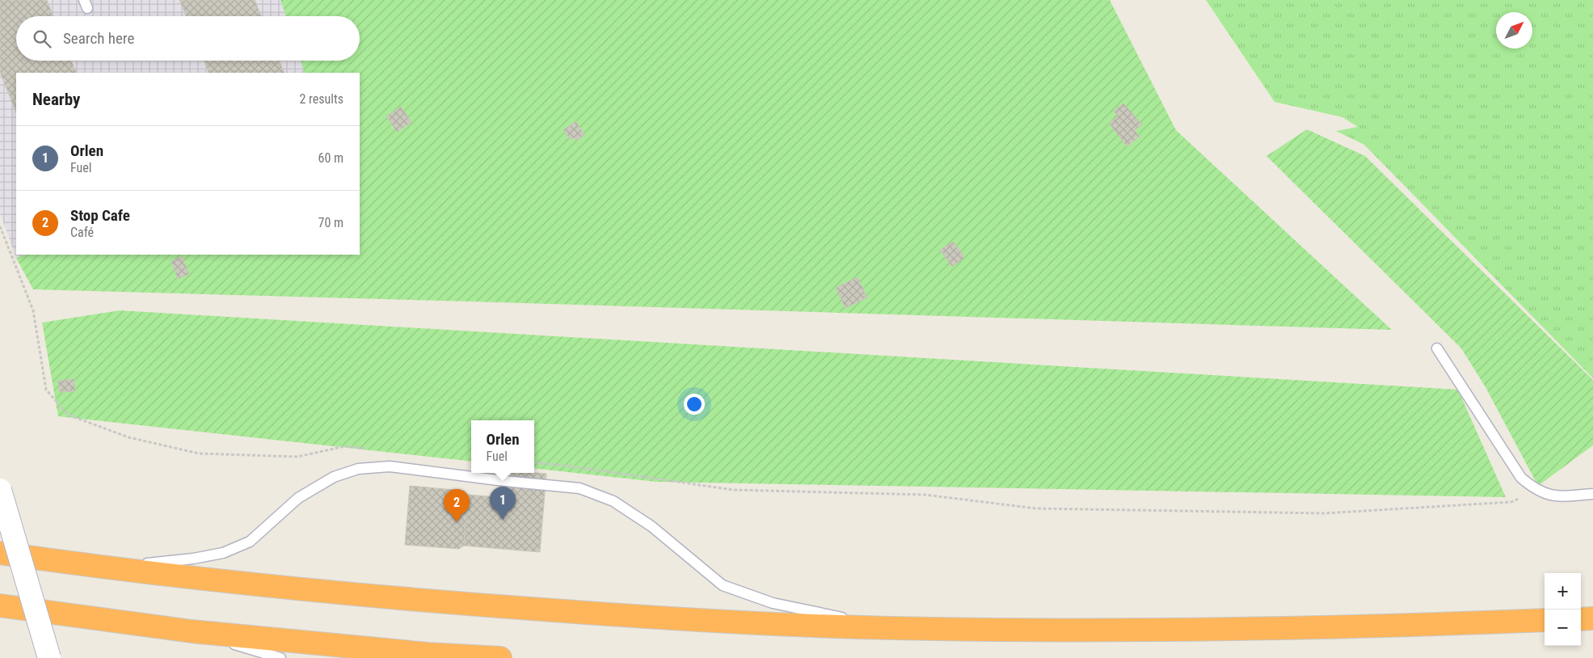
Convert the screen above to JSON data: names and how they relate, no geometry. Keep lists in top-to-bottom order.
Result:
{
  "north": "top right",
  "page": {
    "search": "Search here",
    "heading": ["Nearby", "2 results"],
    "list": [
      {
        "mark": "1",
        "name": "Orlen",
        "note": "Fuel",
        "value": "60 m"
      },
      {
        "mark": "2",
        "name": "Stop Cafe",
        "note": "Café",
        "value": "70 m"
      }
    ],
    "popup": ["Orlen", "Fuel"],
    "pins": ["1", "2"],
    "map_buttons": ["+", "−"]
  }
}
